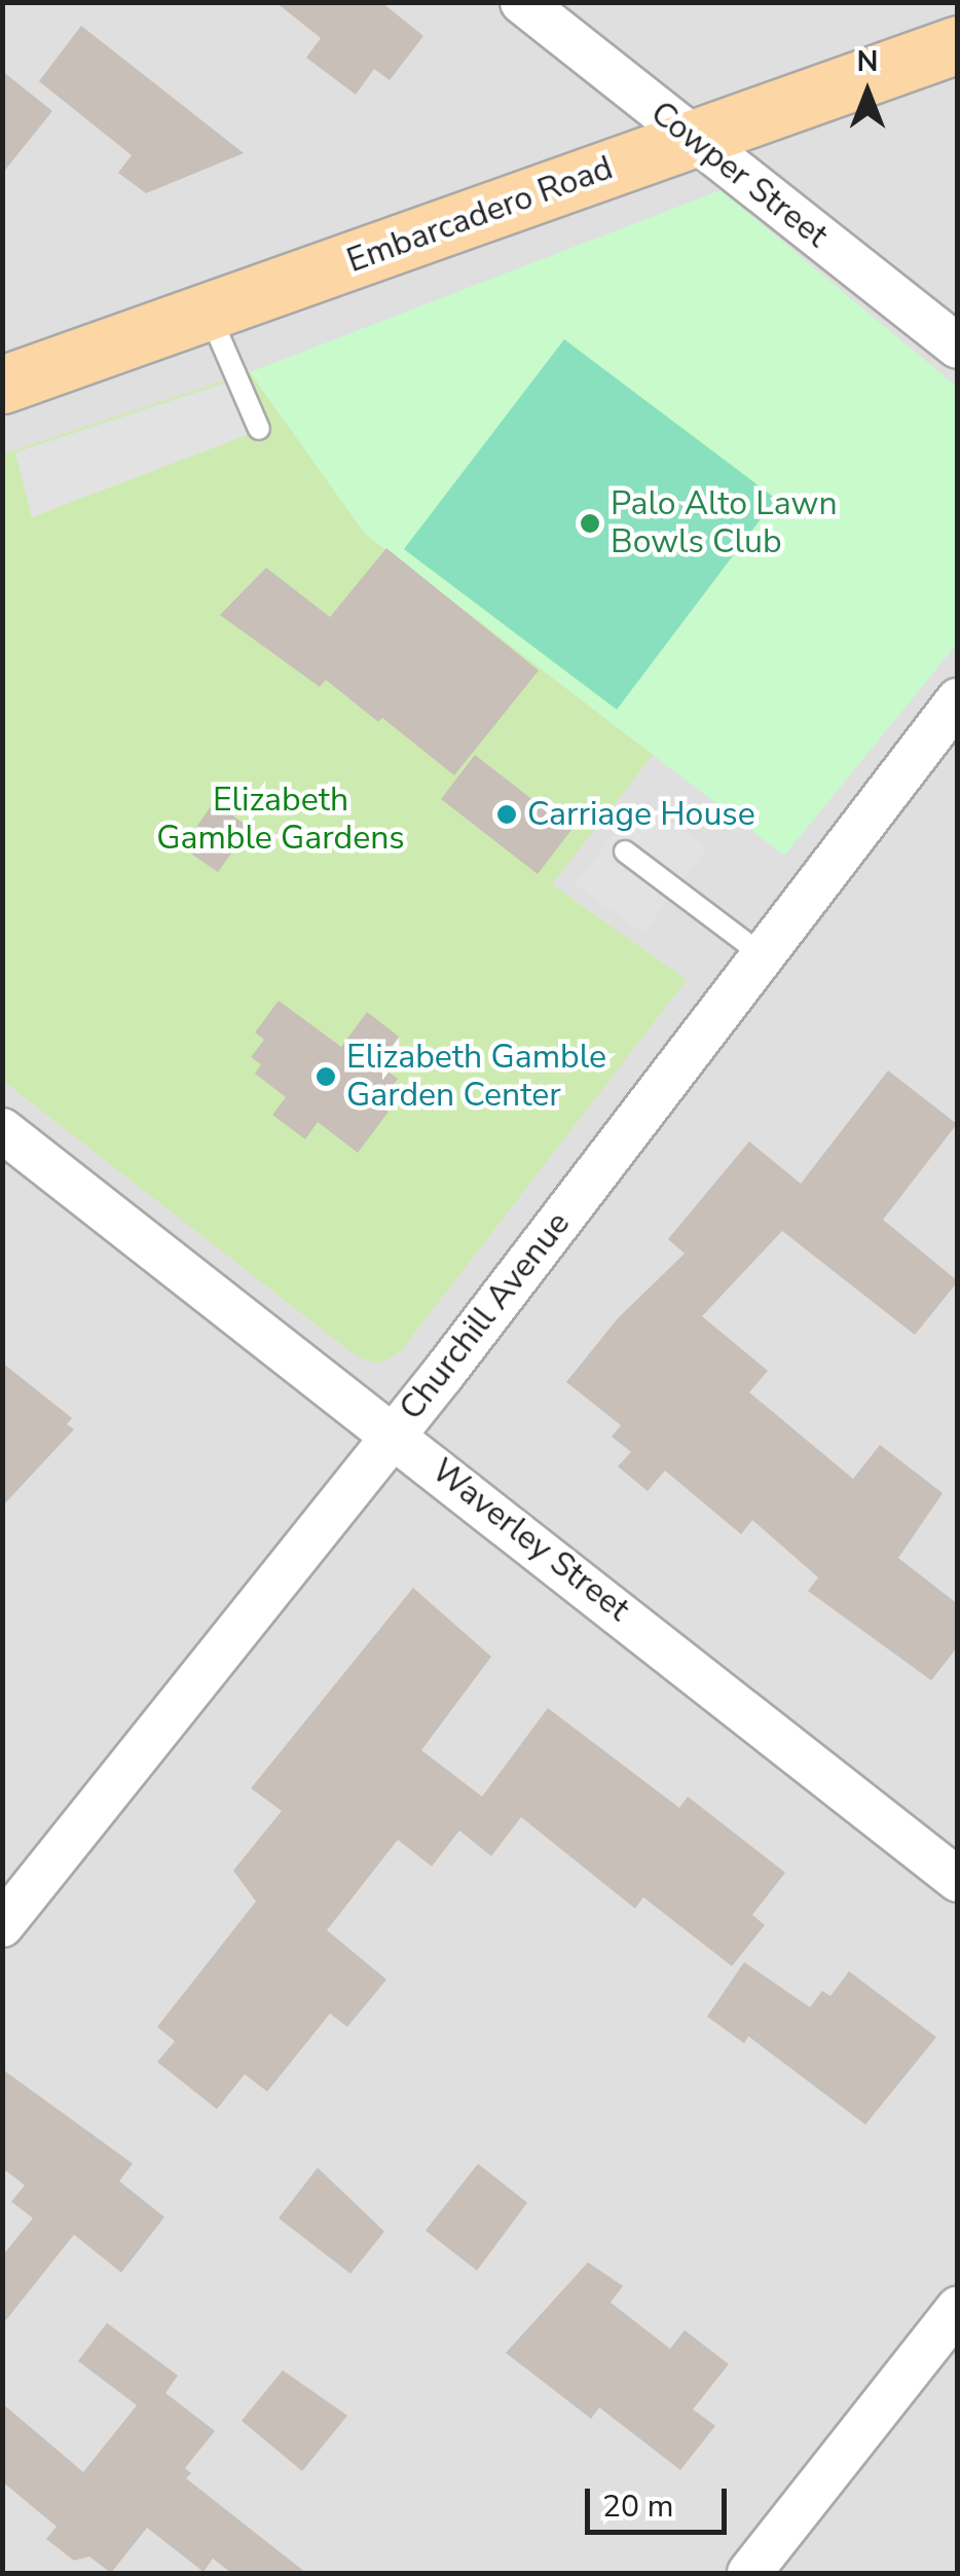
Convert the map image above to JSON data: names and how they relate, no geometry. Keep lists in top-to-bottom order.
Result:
{
  "streets": {
    "main road": ["Embarcadero Road"],
    "street": ["Cowper Street", "Churchill Avenue", "Waverley Street"]
  },
  "crossings": [
    ["Cowper Street", "Embarcadero Road"],
    ["Churchill Avenue", "Waverley Street"]
  ],
  "parks": ["Elizabeth Gamble Gardens"],
  "places": ["Palo Alto Lawn Bowls Club", "Carriage House", "Elizabeth Gamble Garden Center"],
  "scale_bar": "20 m",
  "north": "top"
}
